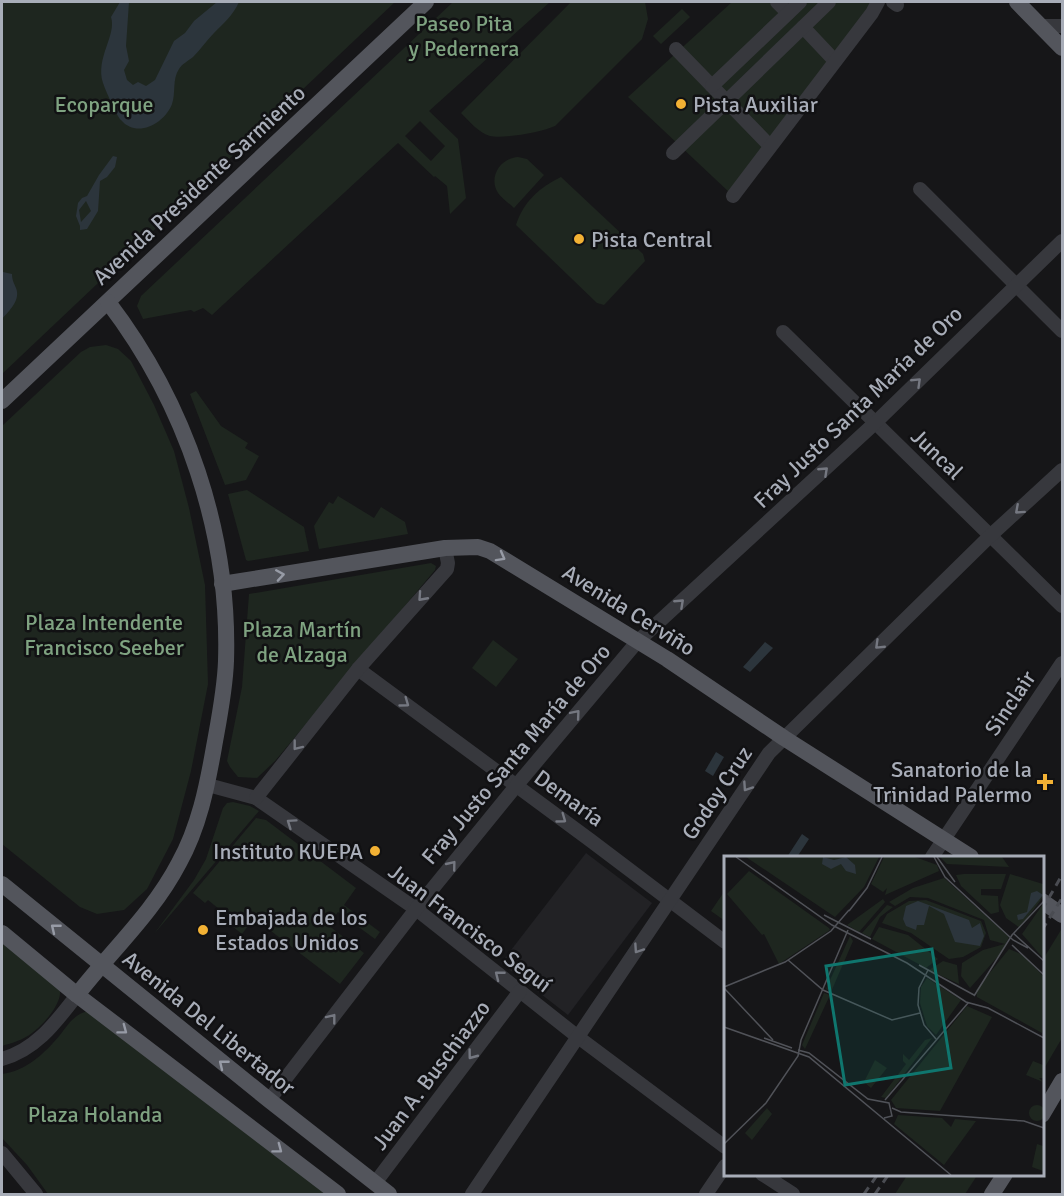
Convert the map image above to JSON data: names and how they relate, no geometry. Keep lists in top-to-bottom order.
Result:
{
  "streets": {
    "main road": ["Avenida Presidente Sarmiento", "Avenida Cerviño", "Avenida Del Libertador"],
    "street": [
      "Fray Justo Santa María de Oro",
      "Juncal",
      "Sinclair",
      "Godoy Cruz",
      "Demaría",
      "Juan Francisco Seguí",
      "Juan A. Buschiazzo"
    ]
  },
  "crossings": [
    ["Fray Justo Santa María de Oro", "Juncal"],
    ["Fray Justo Santa María de Oro", "Avenida Cerviño"],
    ["Fray Justo Santa María de Oro", "Demaría"],
    ["Fray Justo Santa María de Oro", "Juan Francisco Seguí"],
    ["Fray Justo Santa María de Oro", "Avenida Del Libertador"],
    ["Juncal", "Godoy Cruz"],
    ["Avenida Cerviño", "Sinclair"],
    ["Avenida Cerviño", "Godoy Cruz"],
    ["Godoy Cruz", "Demaría"],
    ["Godoy Cruz", "Juan Francisco Seguí"],
    ["Juan Francisco Seguí", "Juan A. Buschiazzo"],
    ["Avenida Del Libertador", "Juan A. Buschiazzo"]
  ],
  "one_way": [
    "Fray Justo Santa María de Oro",
    "Avenida Cerviño",
    "Godoy Cruz",
    "Demaría",
    "Juan Francisco Seguí",
    "Juan A. Buschiazzo"
  ],
  "parks": [
    "Paseo Pita y Pedernera",
    "Ecoparque",
    "Plaza Intendente Francisco Seeber",
    "Plaza Martín de Alzaga",
    "Plaza Holanda"
  ],
  "places": {
    "other": [
      "Pista Auxiliar",
      "Pista Central",
      "Instituto KUEPA",
      "Embajada de los Estados Unidos"
    ],
    "health": ["Sanatorio de la Trinidad Palermo"]
  }
}
